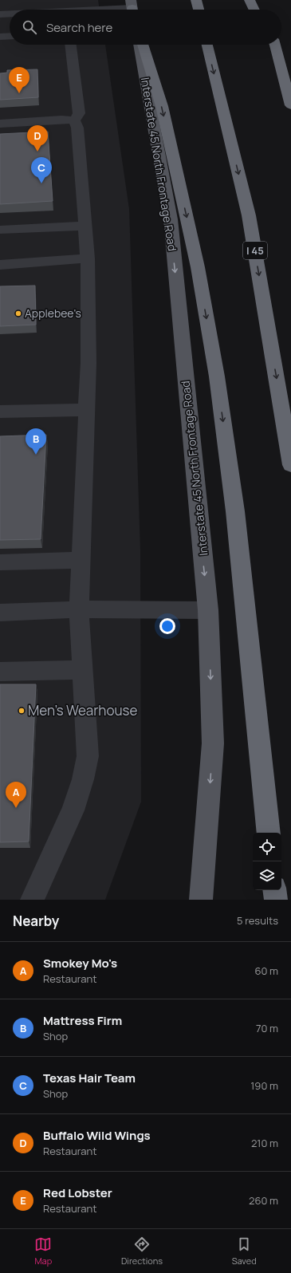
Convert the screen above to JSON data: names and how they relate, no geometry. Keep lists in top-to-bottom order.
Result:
{
  "streets": {
    "highway": ["I 45"],
    "main road": ["Interstate 45 North Frontage Road"]
  },
  "one_way": ["Interstate 45 North Frontage Road"],
  "places": ["Applebee's", "Men's Wearhouse"],
  "page": {
    "search": "Search here",
    "pins": [
      "E",
      "D",
      "C",
      "B",
      "A"
    ],
    "heading": ["Nearby", "5 results"],
    "list": [
      {
        "mark": "A",
        "name": "Smokey Mo's",
        "note": "Restaurant",
        "value": "60 m"
      },
      {
        "mark": "B",
        "name": "Mattress Firm",
        "note": "Shop",
        "value": "70 m"
      },
      {
        "mark": "C",
        "name": "Texas Hair Team",
        "note": "Shop",
        "value": "190 m"
      },
      {
        "mark": "D",
        "name": "Buffalo Wild Wings",
        "note": "Restaurant",
        "value": "210 m"
      },
      {
        "mark": "E",
        "name": "Red Lobster",
        "note": "Restaurant",
        "value": "260 m"
      }
    ],
    "nav": ["Map", "Directions", "Saved"]
  }
}
